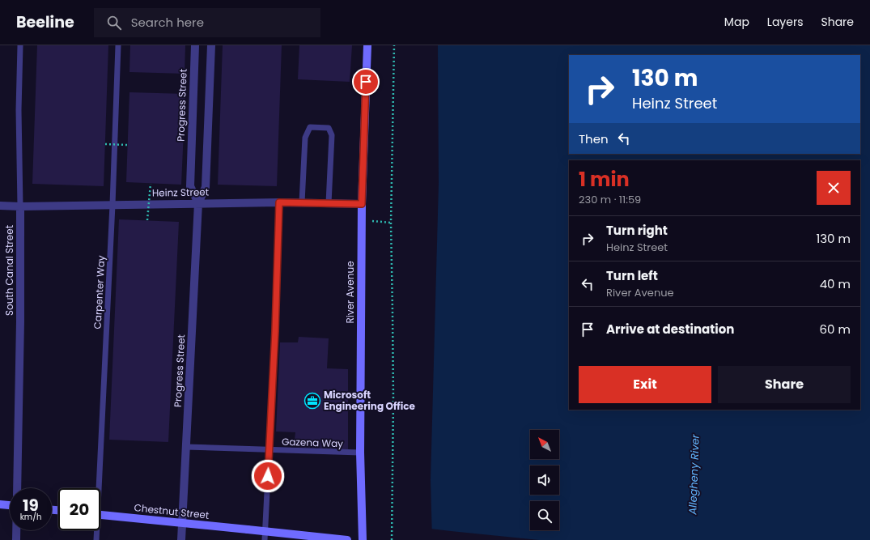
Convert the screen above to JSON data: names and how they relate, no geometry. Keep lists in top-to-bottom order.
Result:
{
  "streets": {
    "street": [
      "Progress Street",
      "Heinz Street",
      "South Canal Street",
      "River Avenue",
      "Chestnut Street"
    ],
    "lane": ["Carpenter Way", "Gazena Way"]
  },
  "crossings": [
    ["Progress Street", "Heinz Street"],
    ["Progress Street", "Gazena Way"],
    ["Progress Street", "Chestnut Street"],
    ["Heinz Street", "South Canal Street"],
    ["Heinz Street", "Carpenter Way"],
    ["Heinz Street", "River Avenue"],
    ["River Avenue", "Gazena Way"]
  ],
  "water": ["Allegheny River"],
  "places": {
    "office": ["Microsoft Engineering Office"]
  },
  "north": "top left",
  "page": {
    "header": "Beeline",
    "search": "Search here",
    "nav": ["Map", "Layers", "Share"],
    "turn": ["130 m", "Heinz Street"],
    "then": "Then",
    "heading": ["1 min", "230 m · 11:59"],
    "list": [
      {
        "name": "Turn right",
        "note": "Heinz Street",
        "value": "130 m"
      },
      {
        "name": "Turn left",
        "note": "River Avenue",
        "value": "40 m"
      },
      {
        "name": "Arrive at destination",
        "value": "60 m"
      }
    ],
    "buttons": ["Exit", "Share"],
    "speed": "19 km/h",
    "limit": "20"
  }
}
